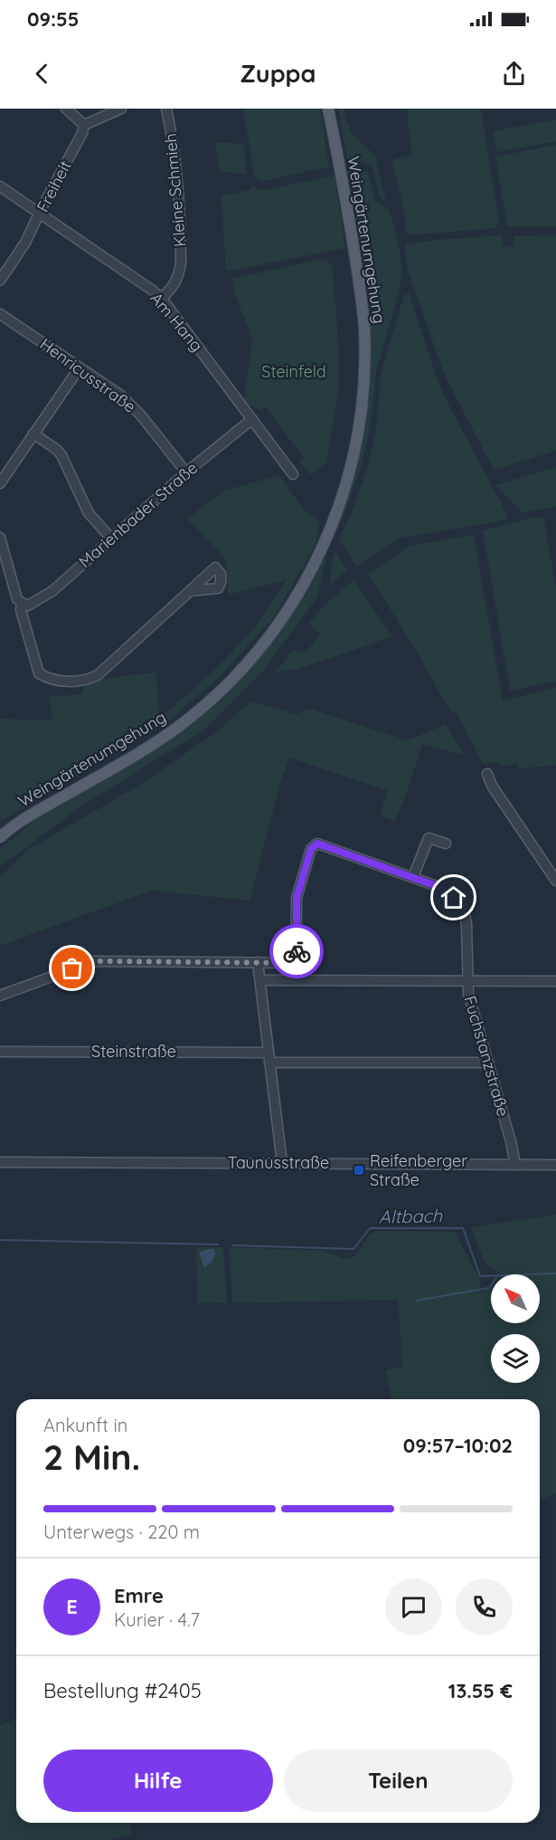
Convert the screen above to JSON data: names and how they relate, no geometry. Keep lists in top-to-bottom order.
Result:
{
  "streets": {
    "main road": ["Weingärtenumgehung"],
    "street": [
      "Freiheit",
      "Kleine Schmieh",
      "Am Hang",
      "Henricusstraße",
      "Marienbader Straße",
      "Steinstraße",
      "Fuchstanzstraße",
      "Taunusstraße"
    ]
  },
  "crossings": [
    ["Freiheit", "Am Hang"],
    ["Kleine Schmieh", "Am Hang"],
    ["Am Hang", "Marienbader Straße"],
    ["Henricusstraße", "Marienbader Straße"],
    ["Steinstraße", "Fuchstanzstraße"],
    ["Fuchstanzstraße", "Taunusstraße"]
  ],
  "water": ["Altbach"],
  "parks": ["Steinfeld"],
  "places": {
    "transit": ["Reifenberger Straße"]
  },
  "north": "top left",
  "page": {
    "status": "09:55",
    "header": "Zuppa",
    "heading": ["2 Min.", "Ankunft in", "09:57–10:02"],
    "panel": [
      "Emre",
      "Kurier · 4.7",
      "Bestellung #2405",
      "13.55 €"
    ],
    "bar": "Unterwegs · 220 m",
    "round": "E",
    "buttons": ["Hilfe", "Teilen"]
  }
}
